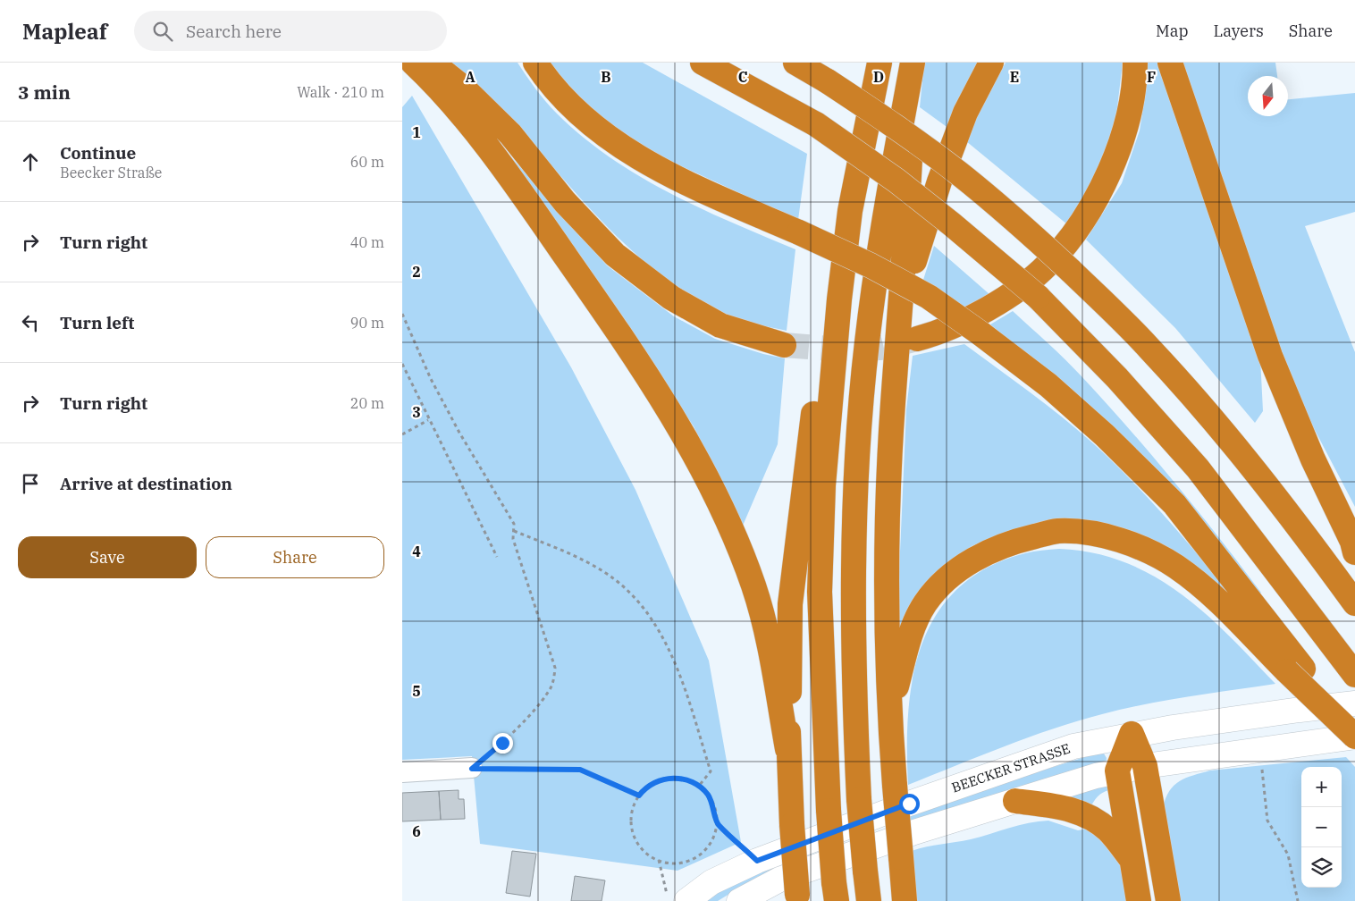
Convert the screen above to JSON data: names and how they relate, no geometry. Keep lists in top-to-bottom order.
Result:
{
  "streets": {
    "street": ["BEECKER STRASSE"]
  },
  "north": "bottom",
  "page": {
    "header": "Mapleaf",
    "search": "Search here",
    "nav": ["Map", "Layers", "Share"],
    "heading": ["3 min", "Walk · 210 m"],
    "list": [
      ["Continue", "Beecker Straße", "60 m"],
      ["Turn right", "40 m"],
      ["Turn left", "90 m"],
      ["Turn right", "20 m"],
      "Arrive at destination"
    ],
    "buttons": ["Save", "Share"],
    "map_buttons": ["+", "−"]
  },
  "grid": {
    "columns": [
      "A",
      "B",
      "C",
      "D",
      "E",
      "F"
    ],
    "rows": [
      "1",
      "2",
      "3",
      "4",
      "5",
      "6"
    ]
  }
}
